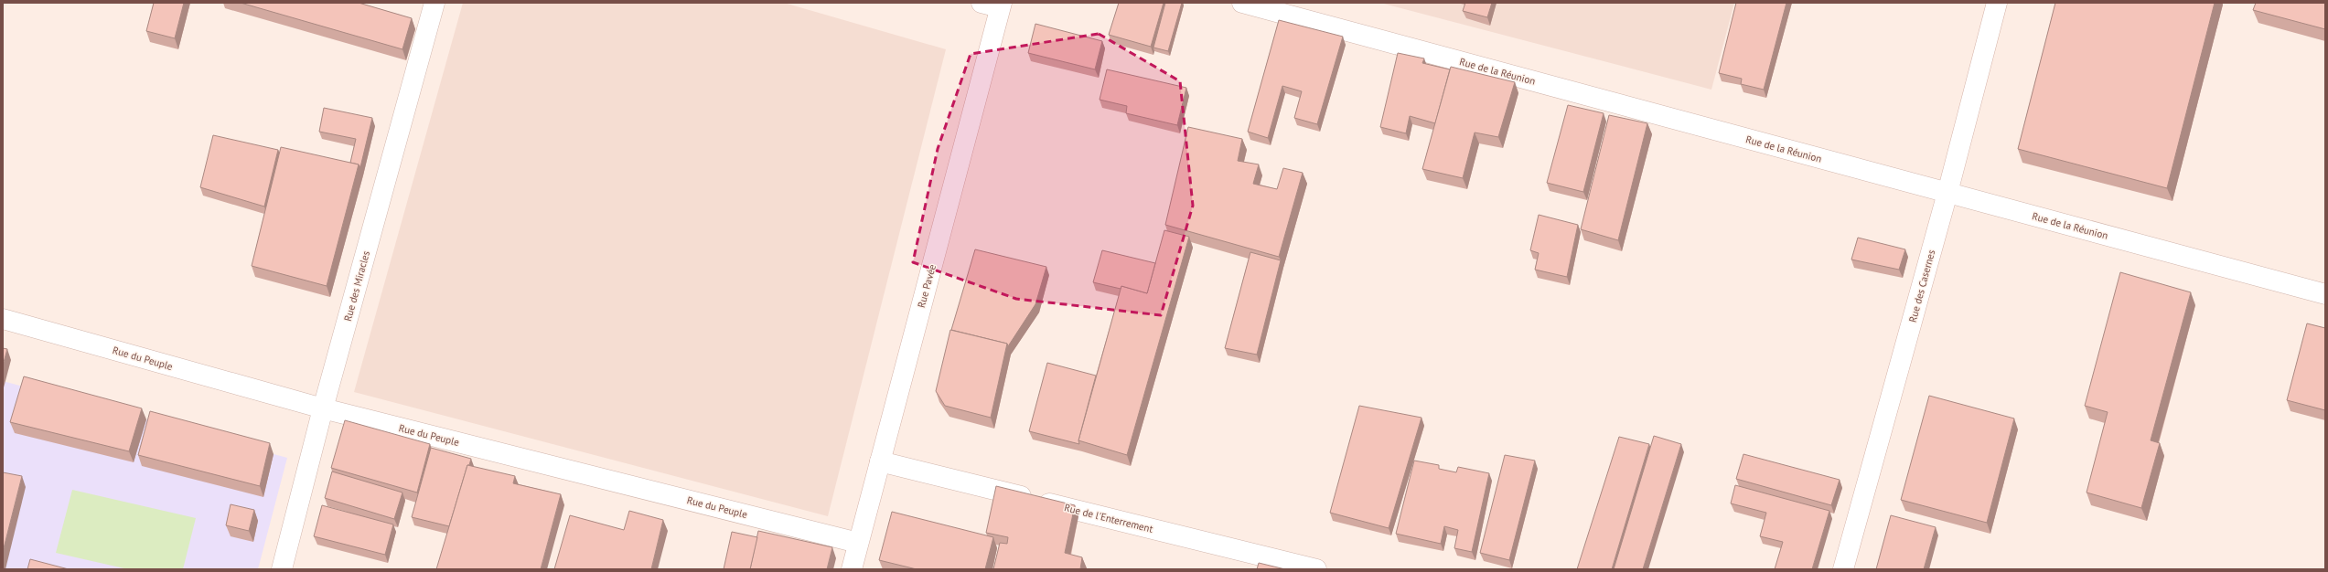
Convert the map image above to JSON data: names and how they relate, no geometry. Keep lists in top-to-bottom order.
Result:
{
  "streets": {
    "street": [
      "Rue de la Réunion",
      "Rue des Miracles",
      "Rue Pavée",
      "Rue des Casernes",
      "Rue du Peuple",
      "Rue de l'Enterrement"
    ]
  },
  "crossings": [
    ["Rue de la Réunion", "Rue des Casernes"],
    ["Rue des Miracles", "Rue du Peuple"],
    ["Rue Pavée", "Rue du Peuple"],
    ["Rue Pavée", "Rue de l'Enterrement"]
  ]
}
